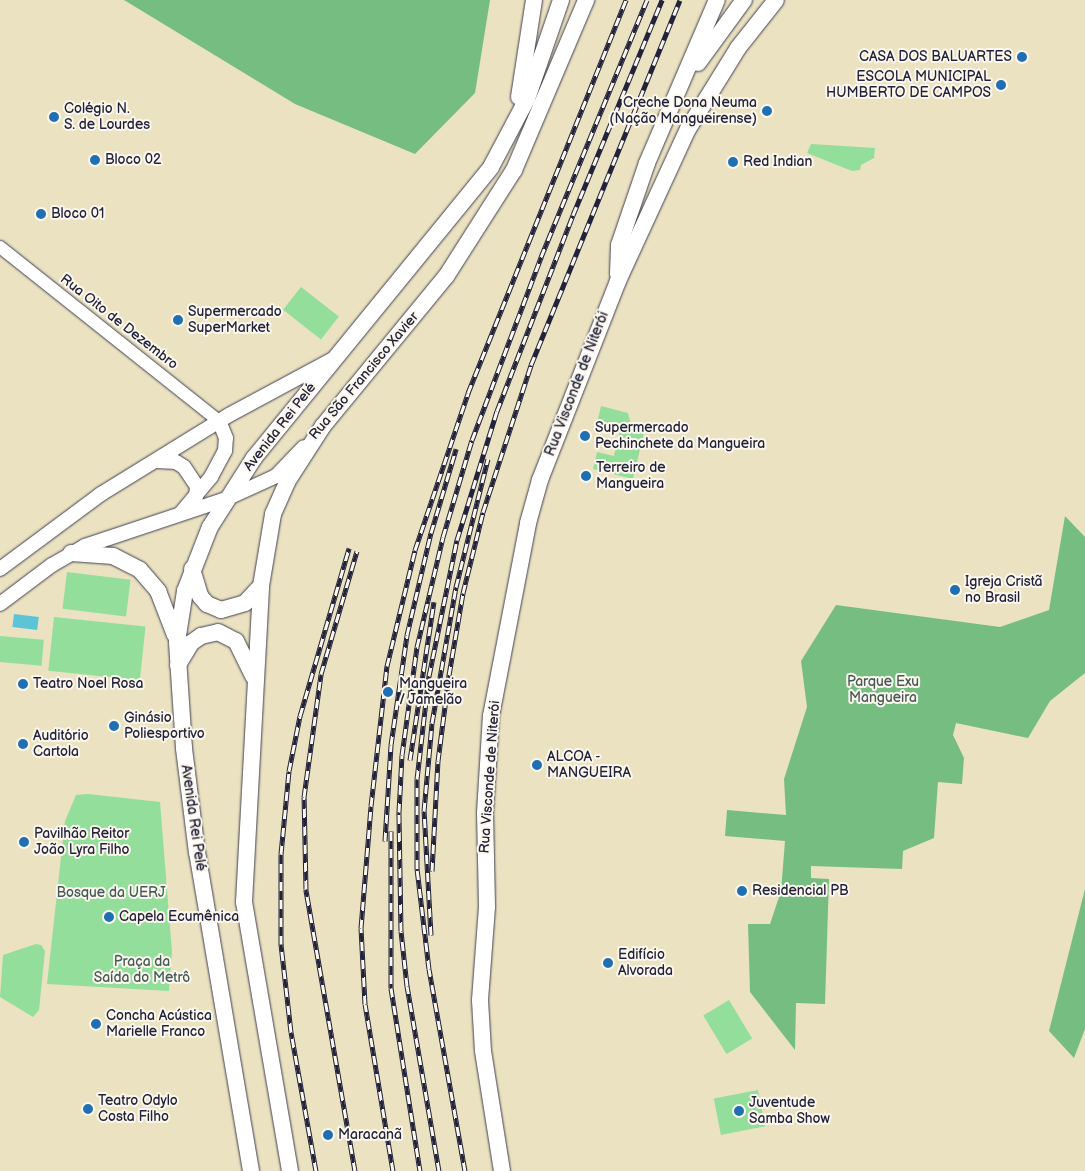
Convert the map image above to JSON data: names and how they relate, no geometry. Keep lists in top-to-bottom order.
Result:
{
  "streets": {
    "main road": ["Rua São Francisco Xavier", "Rua Visconde de Niterói", "Avenida Rei Pelé"],
    "street": ["Rua Oito de Dezembro"]
  },
  "crossings": [
    ["Rua São Francisco Xavier", "Avenida Rei Pelé"]
  ],
  "parks": ["Parque Exu Mangueira", "Bosque da UERJ", "Praça da Saída do Metrô"],
  "places": [
    "CASA DOS BALUARTES",
    "ESCOLA MUNICIPAL HUMBERTO DE CAMPOS",
    "Creche Dona Neuma (Nação Mangueirense)",
    "Colégio N. S. de Lourdes",
    "Bloco 02",
    "Red Indian",
    "Bloco 01",
    "Supermercado SuperMarket",
    "Supermercado Pechinchete da Mangueira",
    "Terreiro de Mangueira",
    "Igreja Cristã no Brasil",
    "Teatro Noel Rosa",
    "Mangueira / Jamelão",
    "Ginásio Poliesportivo",
    "Auditório Cartola",
    "ALCOA - MANGUEIRA",
    "Pavilhão Reitor João Lyra Filho",
    "Residencial PB",
    "Capela Ecumênica",
    "Edifício Alvorada",
    "Concha Acústica Marielle Franco",
    "Teatro Odylo Costa Filho",
    "Juventude Samba Show",
    "Maracanã"
  ]
}
